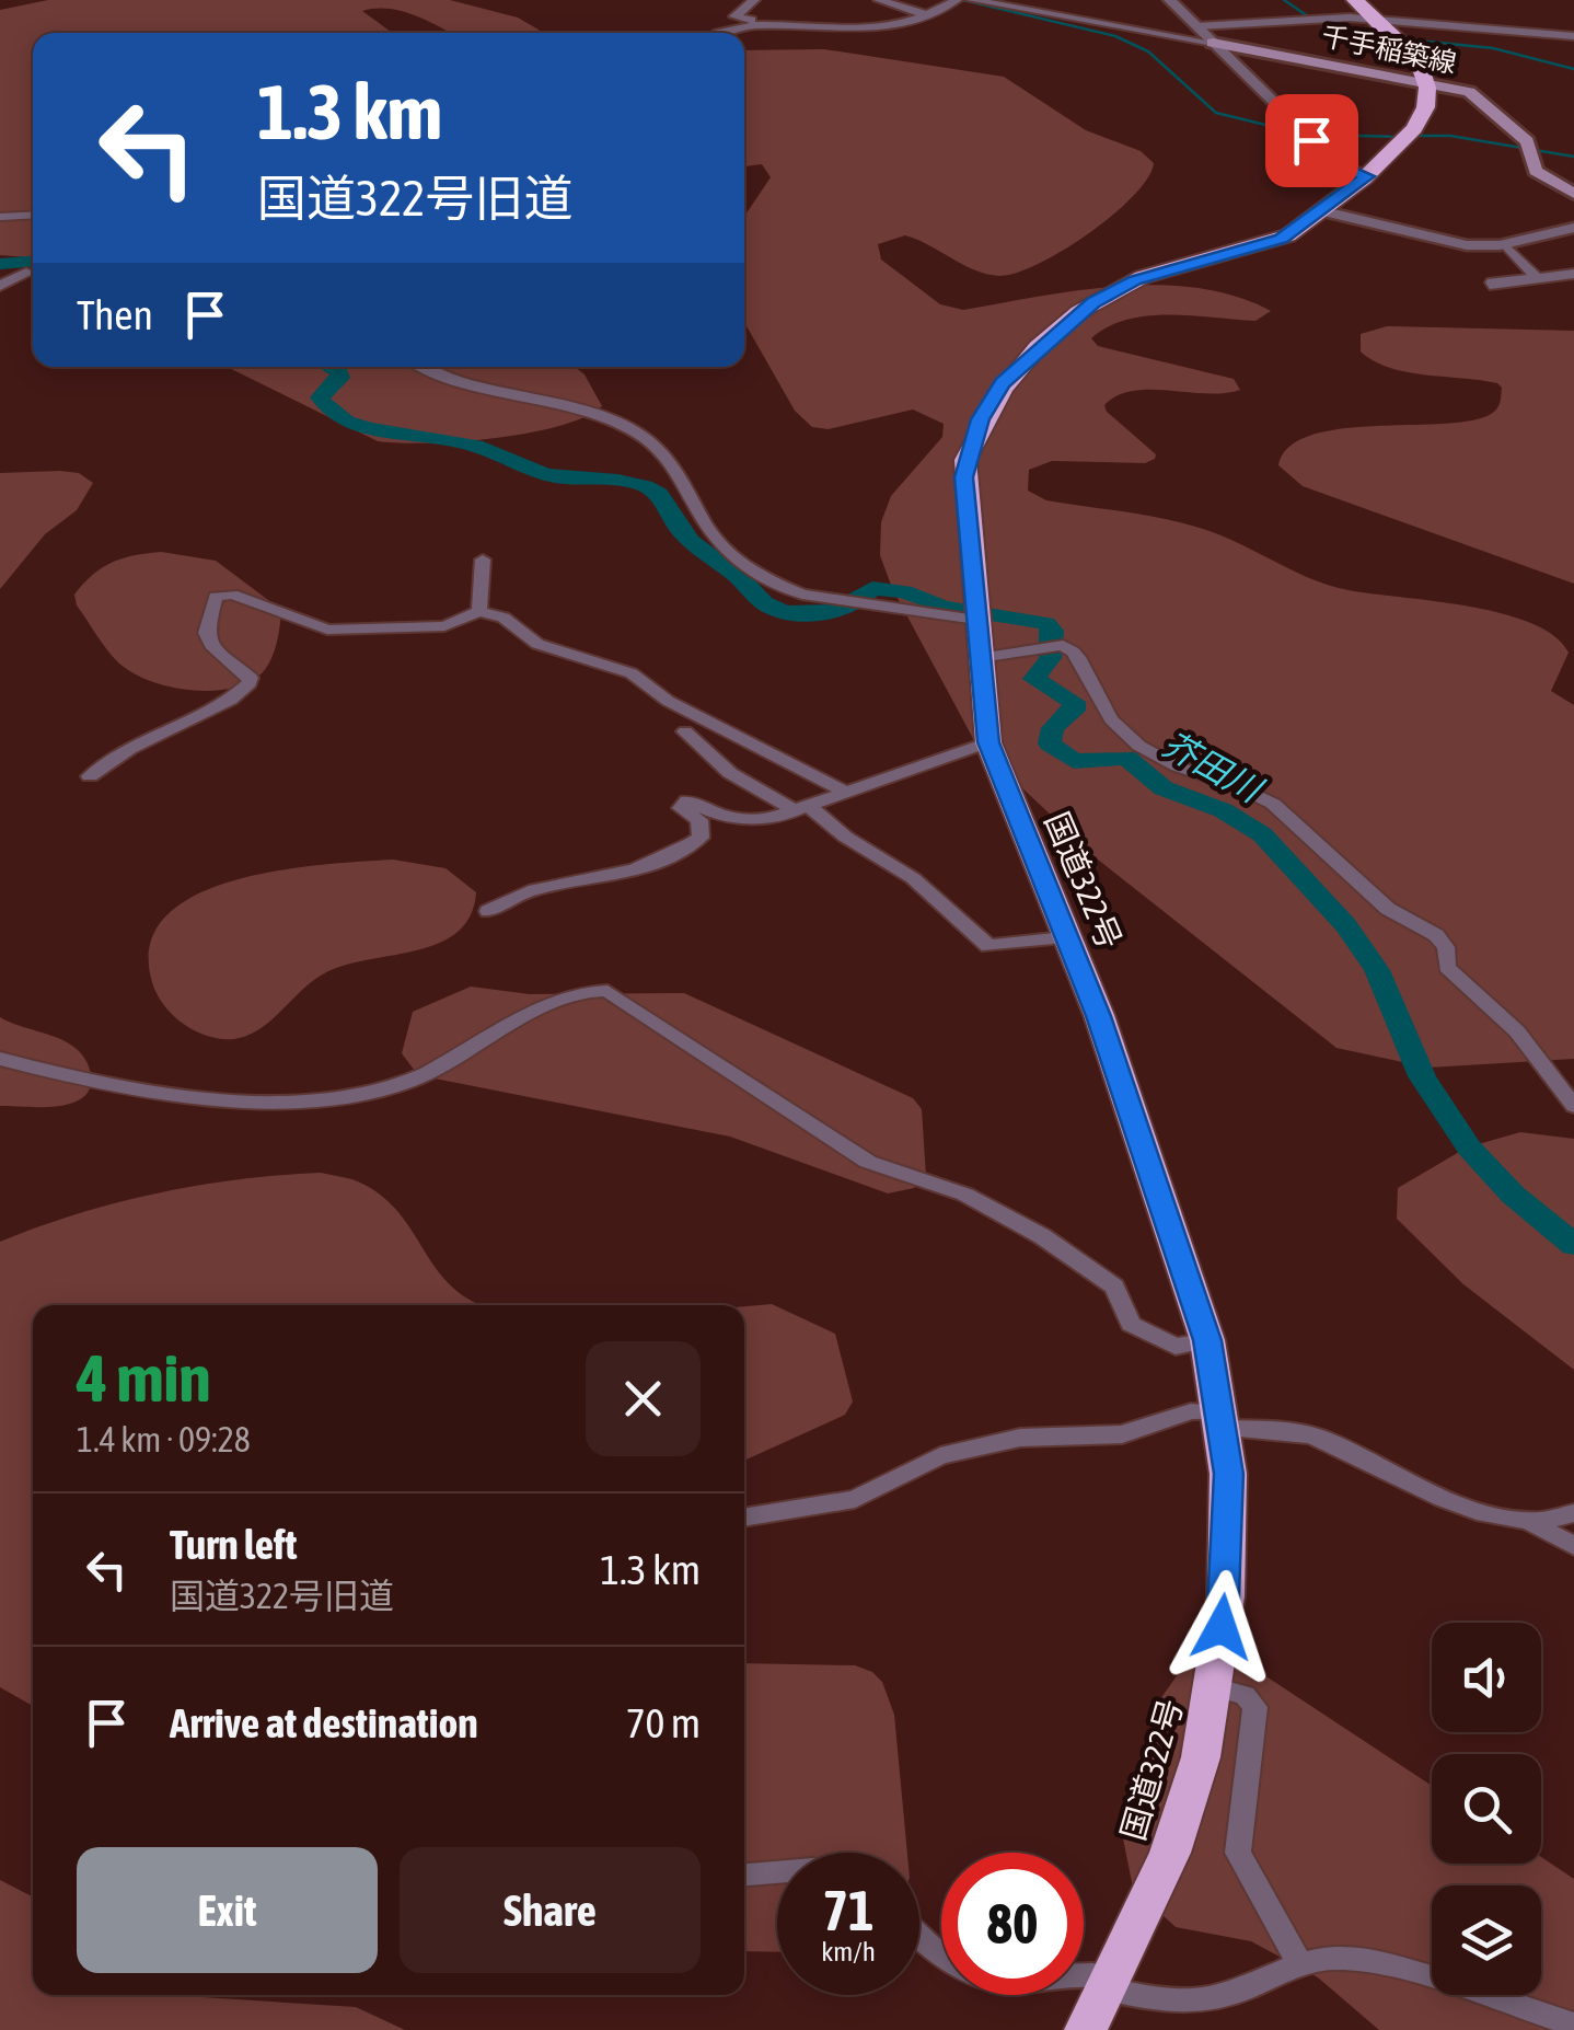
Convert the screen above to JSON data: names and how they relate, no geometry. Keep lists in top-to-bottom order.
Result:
{
  "streets": {
    "highway": ["国道322号"],
    "main road": ["千手稲築線"]
  },
  "crossings": [
    ["千手稲築線", "国道322号"]
  ],
  "water": ["芥田川"],
  "page": {
    "turn": ["1.3 km", "国道322号旧道"],
    "then": "Then",
    "heading": ["4 min", "1.4 km · 09:28"],
    "list": [
      {
        "name": "Turn left",
        "note": "国道322号旧道",
        "value": "1.3 km"
      },
      {
        "name": "Arrive at destination",
        "value": "70 m"
      }
    ],
    "buttons": ["Exit", "Share"],
    "speed": "71 km/h",
    "limit": "80"
  }
}
